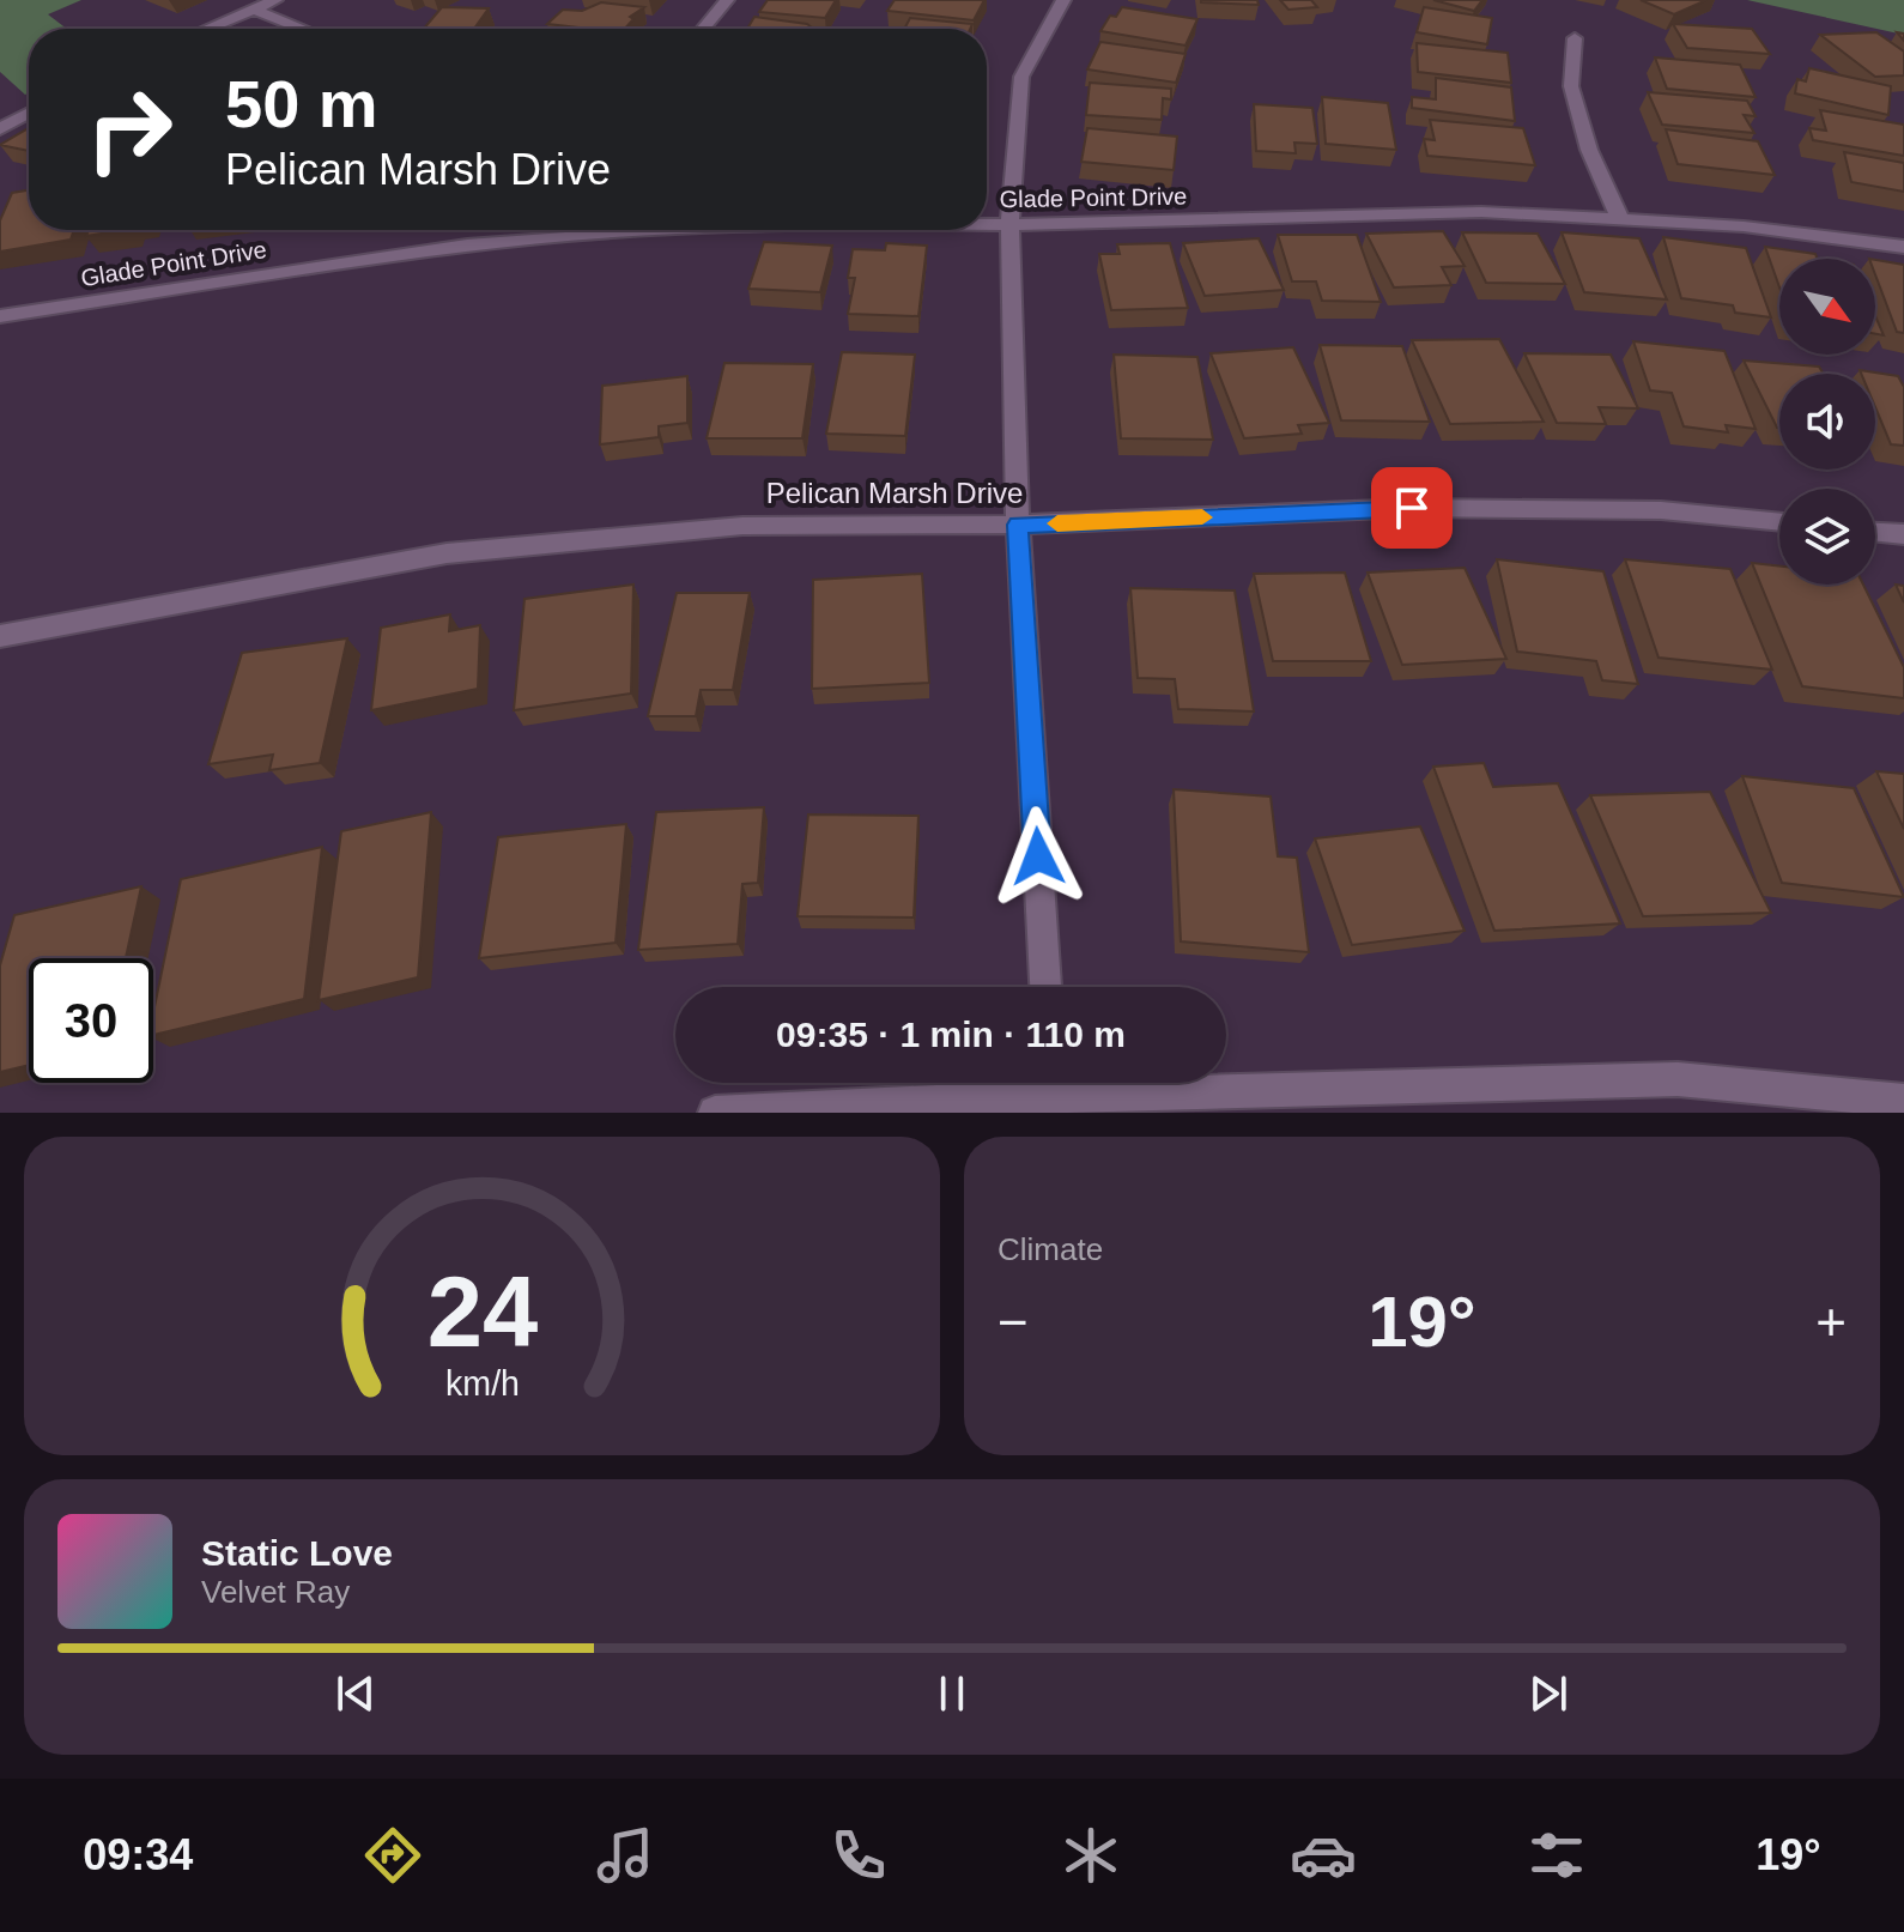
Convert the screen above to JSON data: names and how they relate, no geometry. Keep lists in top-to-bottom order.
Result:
{
  "streets": {
    "street": ["Glade Point Drive", "Pelican Marsh Drive"]
  },
  "north": "bottom right",
  "page": {
    "turn": ["50 m", "Pelican Marsh Drive"],
    "limit": "30",
    "trip": "09:35 · 1 min · 110 m",
    "tile": "Climate",
    "heat": ["−", "19°", "+"],
    "song": ["Static Love", "Velvet Ray"],
    "tabs": ["09:34", "19°"],
    "gauge": ["24", "km/h"]
  }
}
